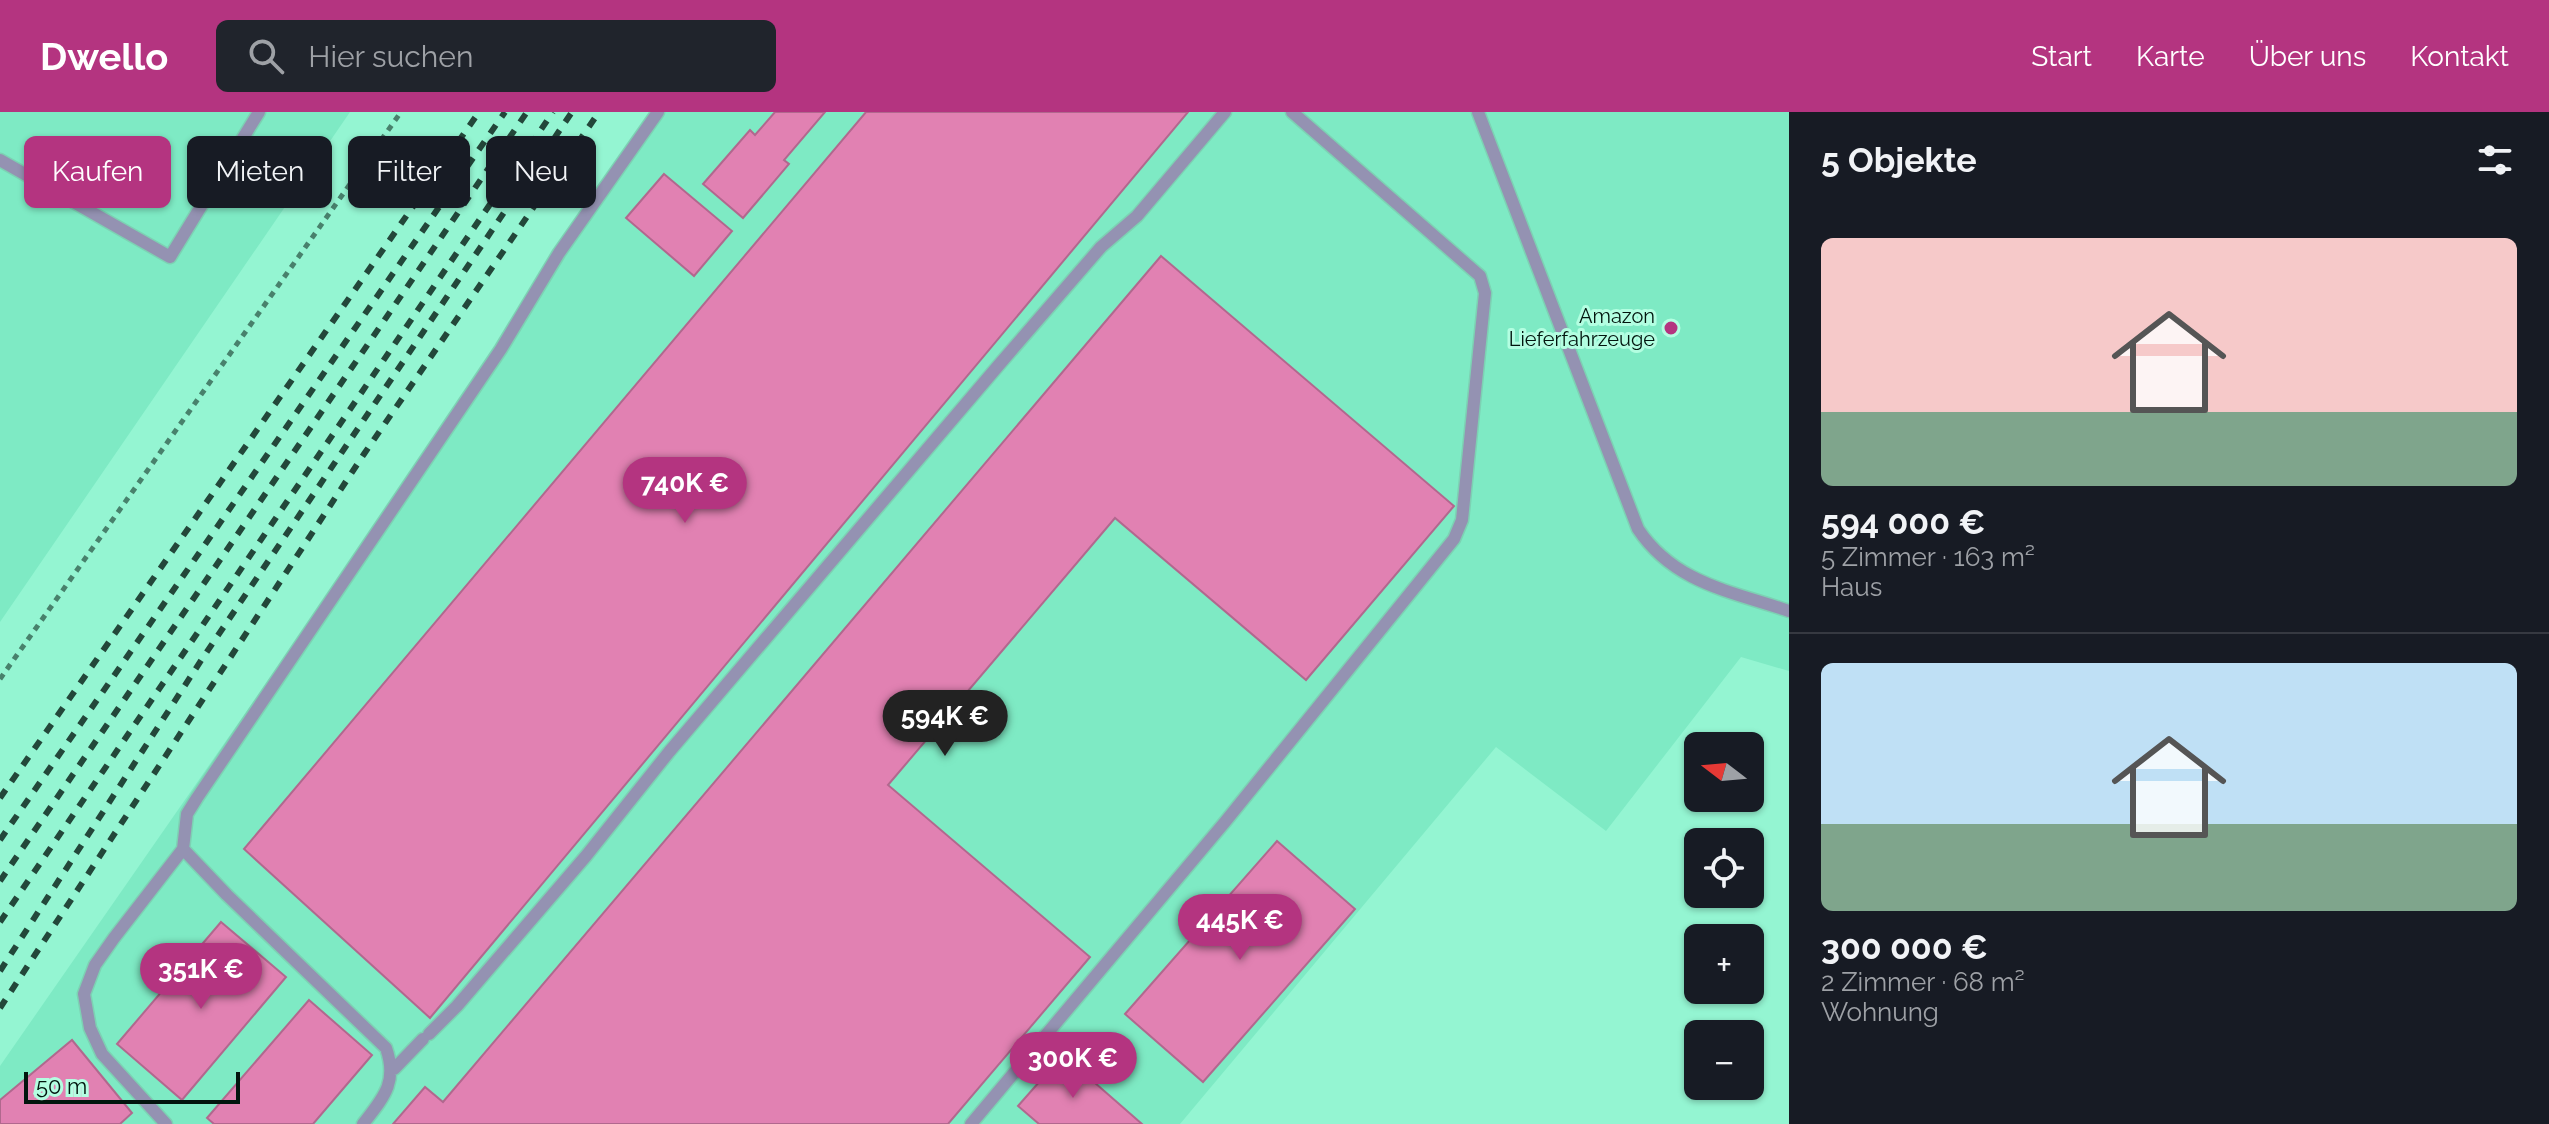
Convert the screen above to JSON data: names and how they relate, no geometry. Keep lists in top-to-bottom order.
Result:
{
  "places": ["Amazon Lieferfahrzeuge"],
  "scale_bar": "50 m",
  "north": "left",
  "page": {
    "header": "Dwello",
    "search": "Hier suchen",
    "nav": [
      "Start",
      "Karte",
      "Über uns",
      "Kontakt"
    ],
    "heading": "5 Objekte",
    "chip": [
      "Kaufen",
      "Mieten",
      "Filter",
      "Neu"
    ],
    "list": [
      {
        "name": "594 000 €",
        "note": "5 Zimmer · 163 m² · Haus"
      },
      {
        "name": "300 000 €",
        "note": "2 Zimmer · 68 m² · Wohnung"
      }
    ],
    "price": [
      "740K €",
      "594K €",
      "445K €",
      "351K €",
      "300K €"
    ],
    "map_buttons": ["+", "−"],
    "scale": "50 m"
  }
}
